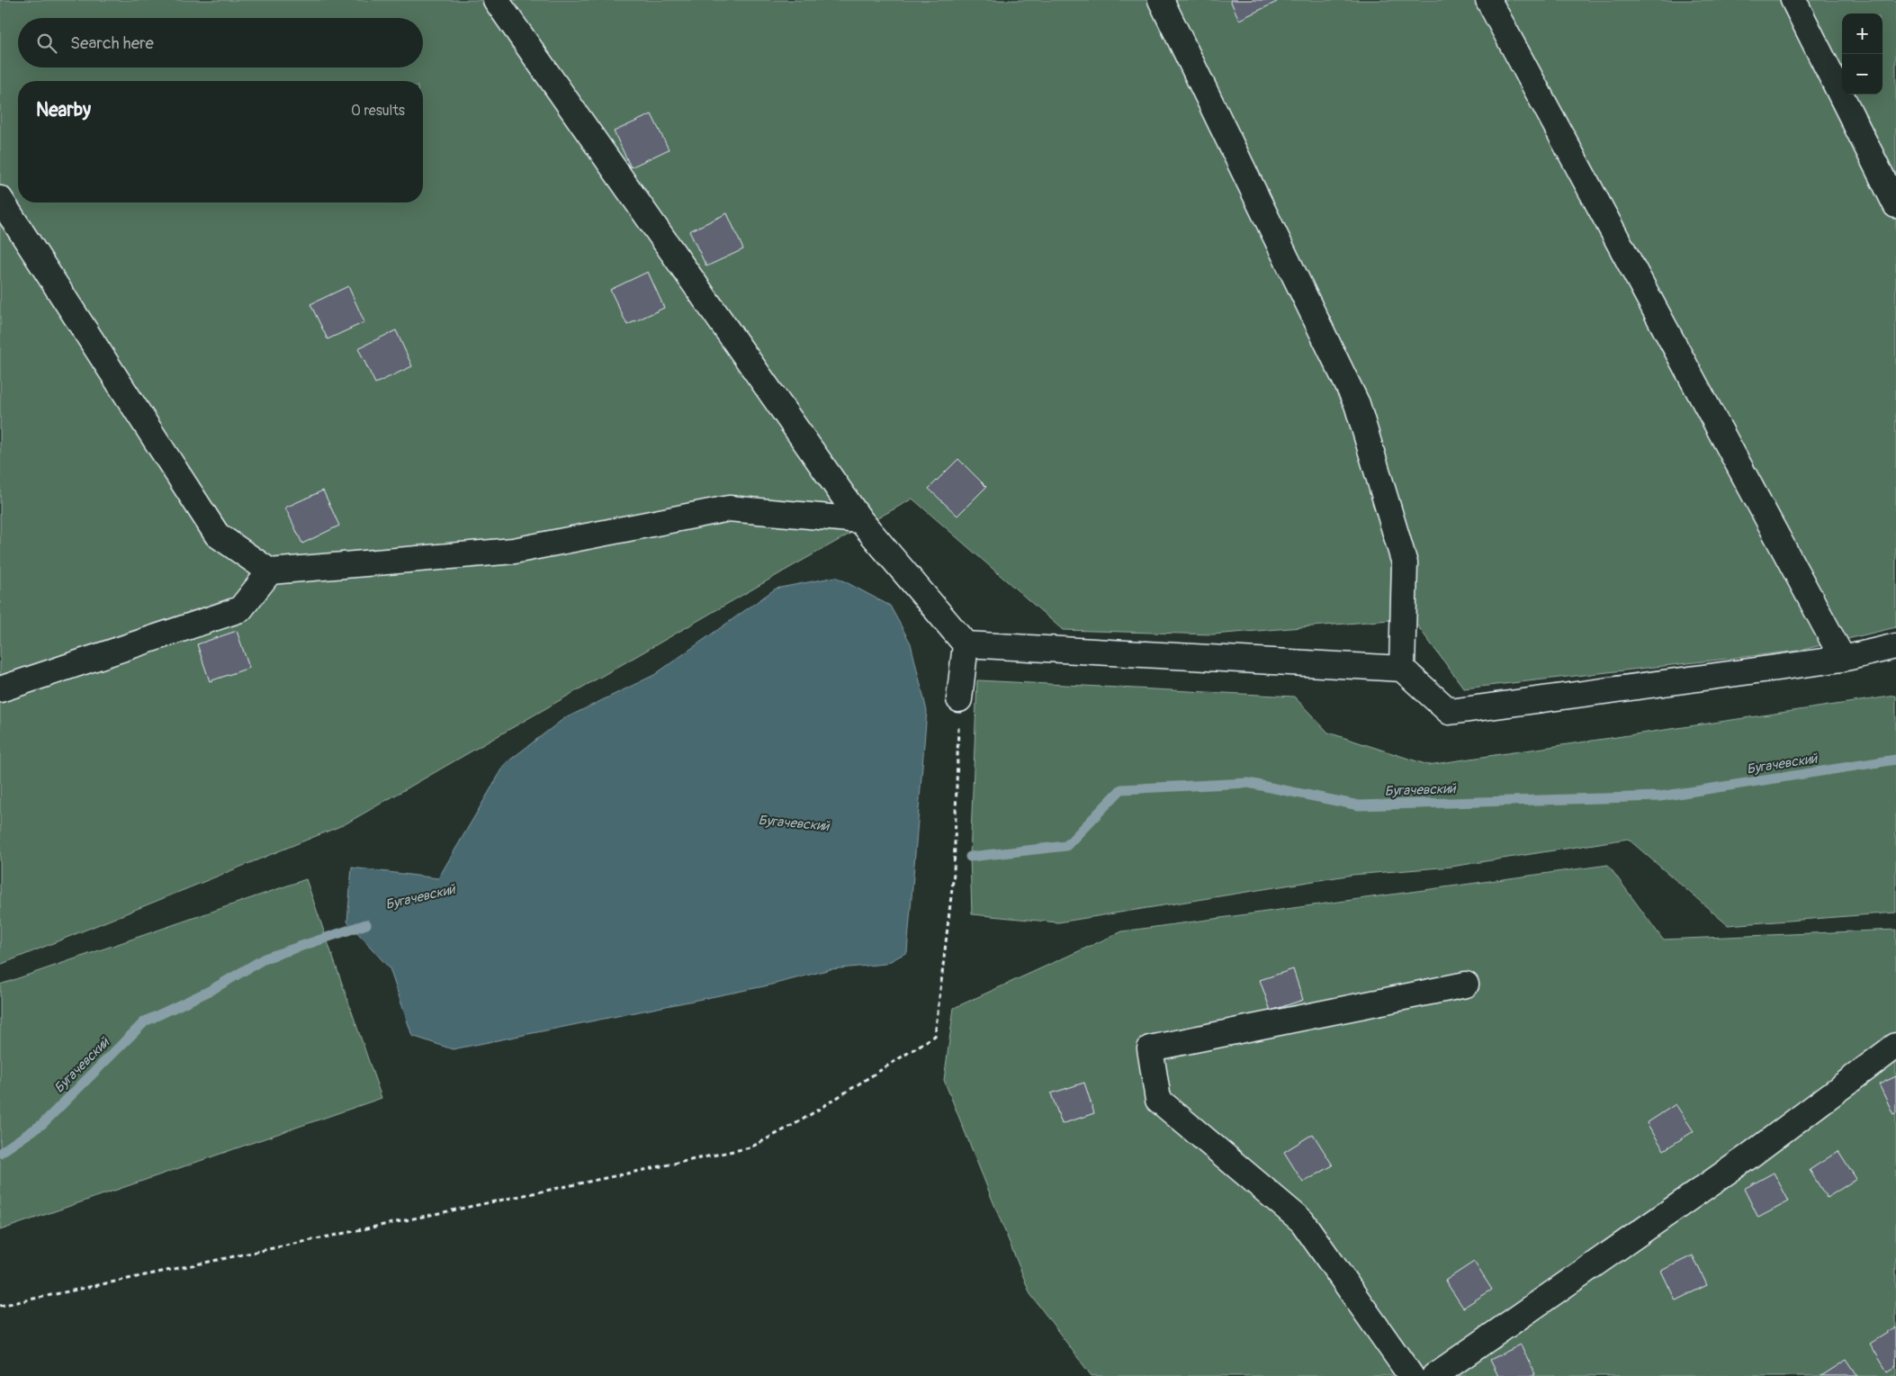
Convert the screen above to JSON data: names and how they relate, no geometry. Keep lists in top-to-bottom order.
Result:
{
  "water": ["Бугачевский"],
  "page": {
    "map_buttons": ["+", "−"],
    "search": "Search here",
    "heading": ["Nearby", "0 results"]
  }
}
